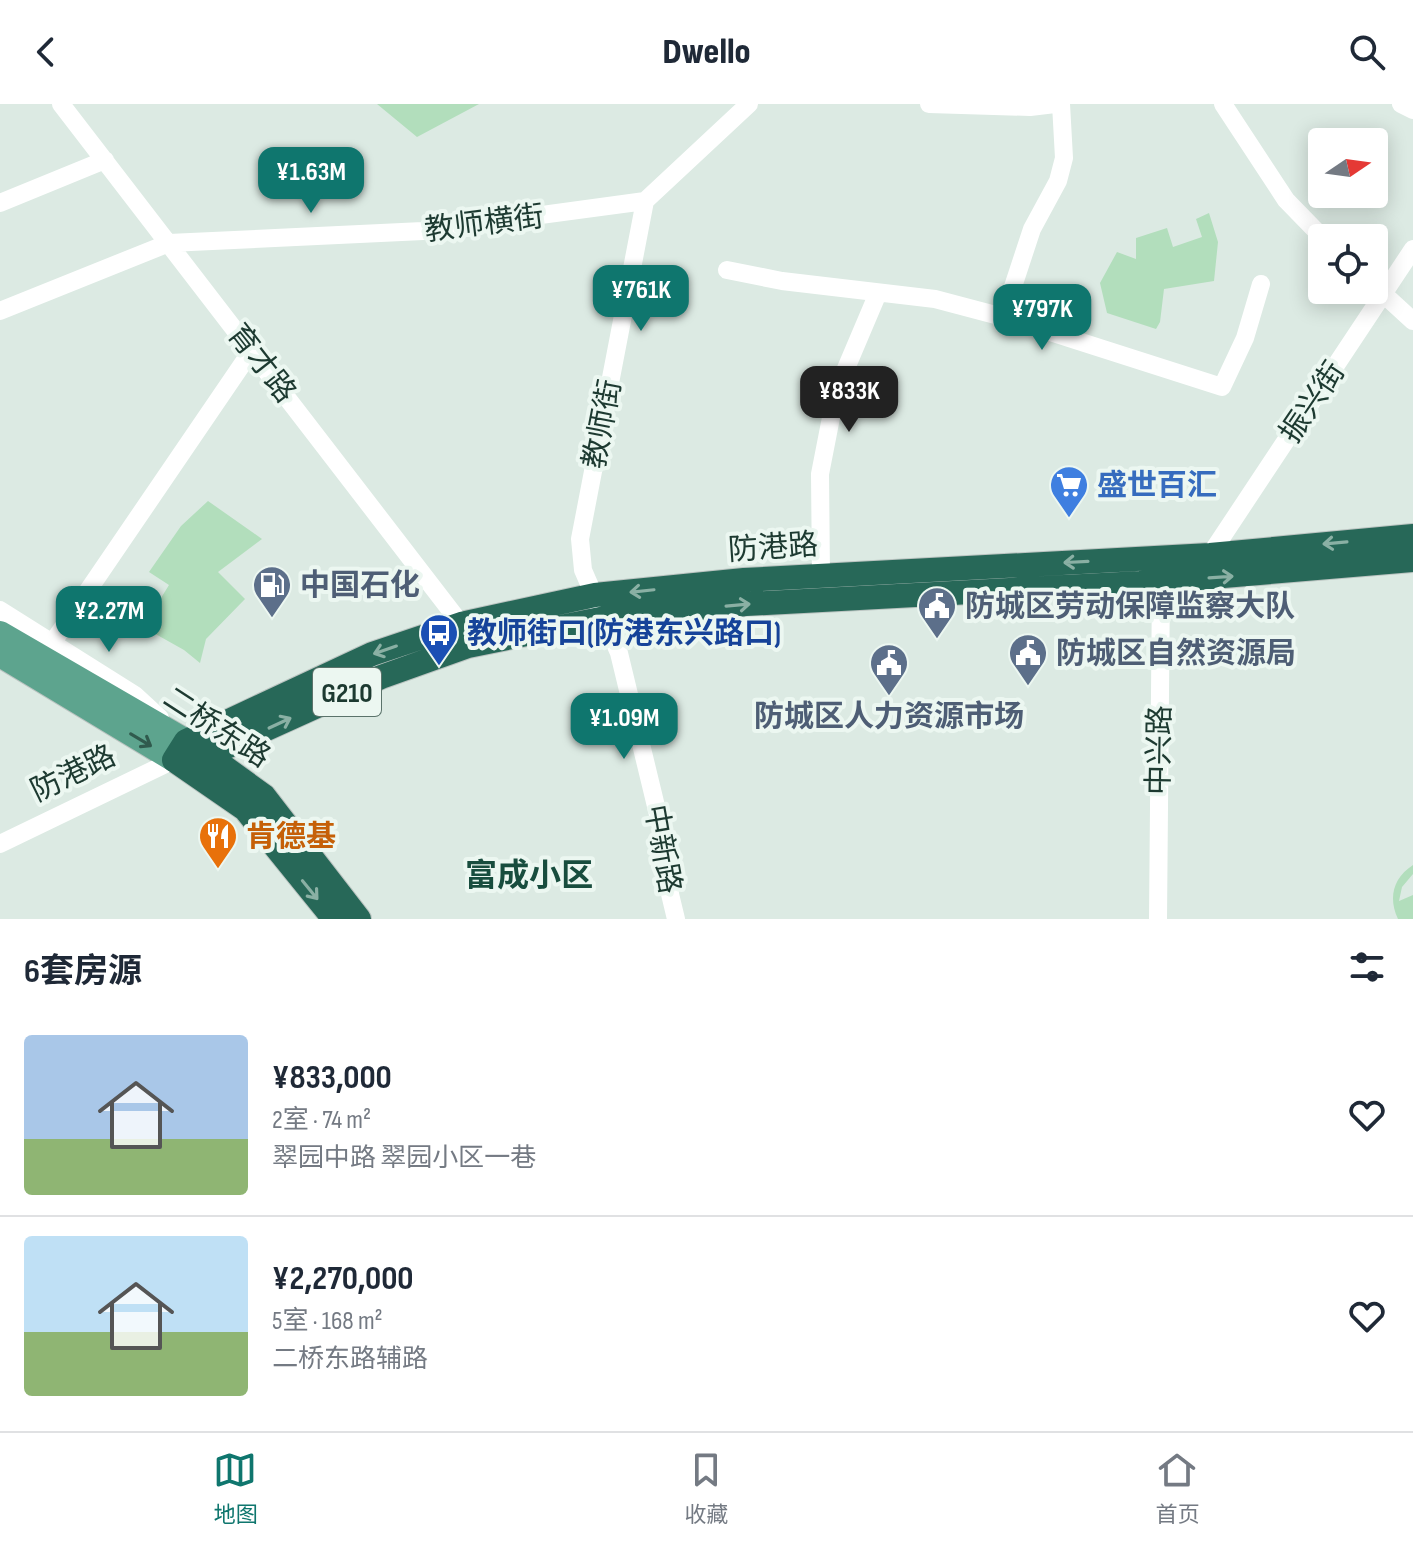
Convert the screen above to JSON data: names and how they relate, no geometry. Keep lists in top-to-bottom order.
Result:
{
  "streets": {
    "highway": ["防港路", "G210", "二桥东路"],
    "street": [
      "教师横街",
      "育才路",
      "振兴街",
      "教师街",
      "中兴路",
      "中新路"
    ]
  },
  "crossings": [
    ["教师横街", "育才路"],
    ["教师横街", "教师街"],
    ["育才路", "防港路"],
    ["振兴街", "防港路"],
    ["教师街", "防港路"],
    ["教师街", "中新路"],
    ["防港路", "二桥东路"],
    ["防港路", "中兴路"],
    ["防港路", "中新路"]
  ],
  "districts": ["富成小区"],
  "places": {
    "supermarket": ["盛世百汇"],
    "fuel station": ["中国石化"],
    "public building": ["防城区劳动保障监察大队", "防城区自然资源局", "防城区人力资源市场"],
    "bus stop": ["教师街口(防港东兴路口)"],
    "restaurant": ["肯德基"]
  },
  "north": "right",
  "page": {
    "header": "Dwello",
    "price": [
      "¥1.63M",
      "¥761K",
      "¥797K",
      "¥833K",
      "¥2.27M",
      "¥1.09M"
    ],
    "heading": "6套房源",
    "list": [
      {
        "name": "¥833,000",
        "note": "2室 · 74 m² · 翠园中路 翠园小区一巷"
      },
      {
        "name": "¥2,270,000",
        "note": "5室 · 168 m² · 二桥东路辅路"
      }
    ],
    "tabs": ["地图", "收藏", "首页"]
  }
}
